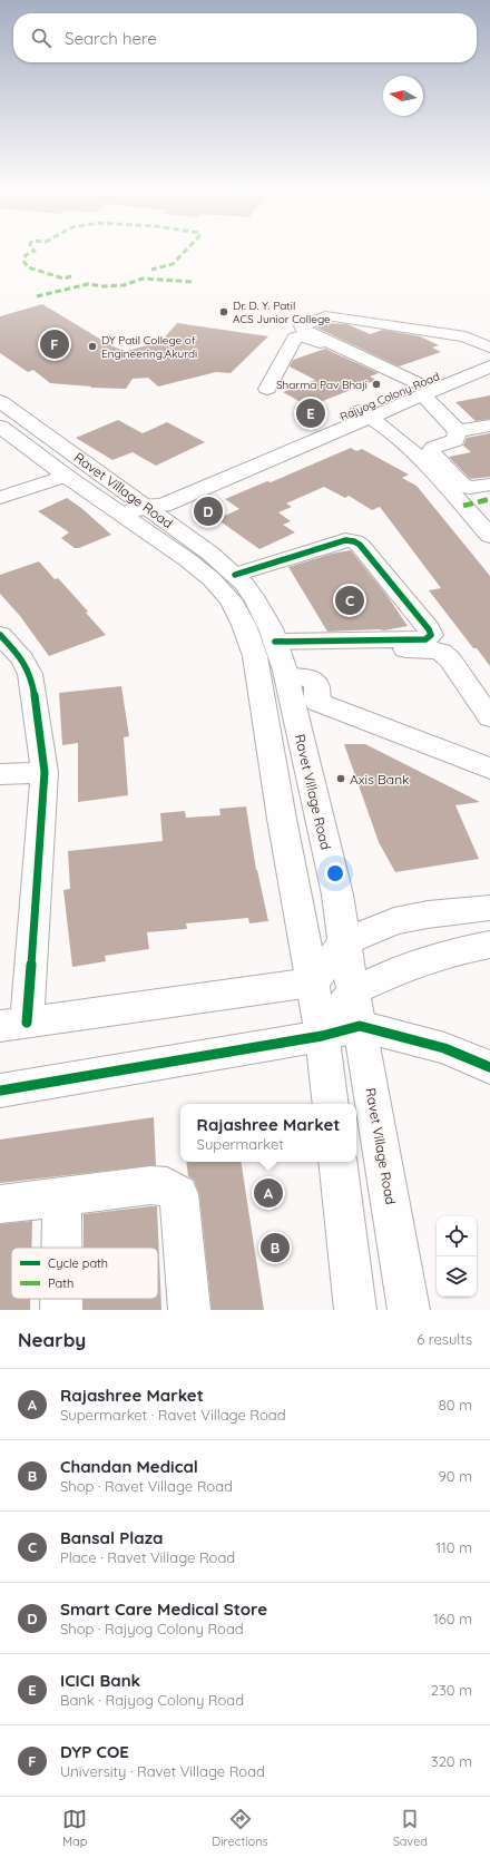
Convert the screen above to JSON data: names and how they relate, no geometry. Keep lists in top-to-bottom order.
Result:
{
  "streets": {
    "street": ["Rajyog Colony Road", "Ravet Village Road"]
  },
  "crossings": [
    ["Rajyog Colony Road", "Ravet Village Road"]
  ],
  "places": [
    "Dr. D. Y. Patil ACS Junior College",
    "DY Patil College of Engineering,Akurdi",
    "Sharma Pav Bhaji",
    "Axis Bank"
  ],
  "legend": ["Cycle path", "Path"],
  "north": "left",
  "page": {
    "search": "Search here",
    "pins": [
      "F",
      "E",
      "D",
      "C",
      "A",
      "B"
    ],
    "popup": ["Rajashree Market", "Supermarket"],
    "heading": ["Nearby", "6 results"],
    "list": [
      {
        "mark": "A",
        "name": "Rajashree Market",
        "note": "Supermarket · Ravet Village Road",
        "value": "80 m"
      },
      {
        "mark": "B",
        "name": "Chandan Medical",
        "note": "Shop · Ravet Village Road",
        "value": "90 m"
      },
      {
        "mark": "C",
        "name": "Bansal Plaza",
        "note": "Place · Ravet Village Road",
        "value": "110 m"
      },
      {
        "mark": "D",
        "name": "Smart Care Medical Store",
        "note": "Shop · Rajyog Colony Road",
        "value": "160 m"
      },
      {
        "mark": "E",
        "name": "ICICI Bank",
        "note": "Bank · Rajyog Colony Road",
        "value": "230 m"
      },
      {
        "mark": "F",
        "name": "DYP COE",
        "note": "University · Ravet Village Road",
        "value": "320 m"
      }
    ],
    "nav": ["Map", "Directions", "Saved"]
  }
}
